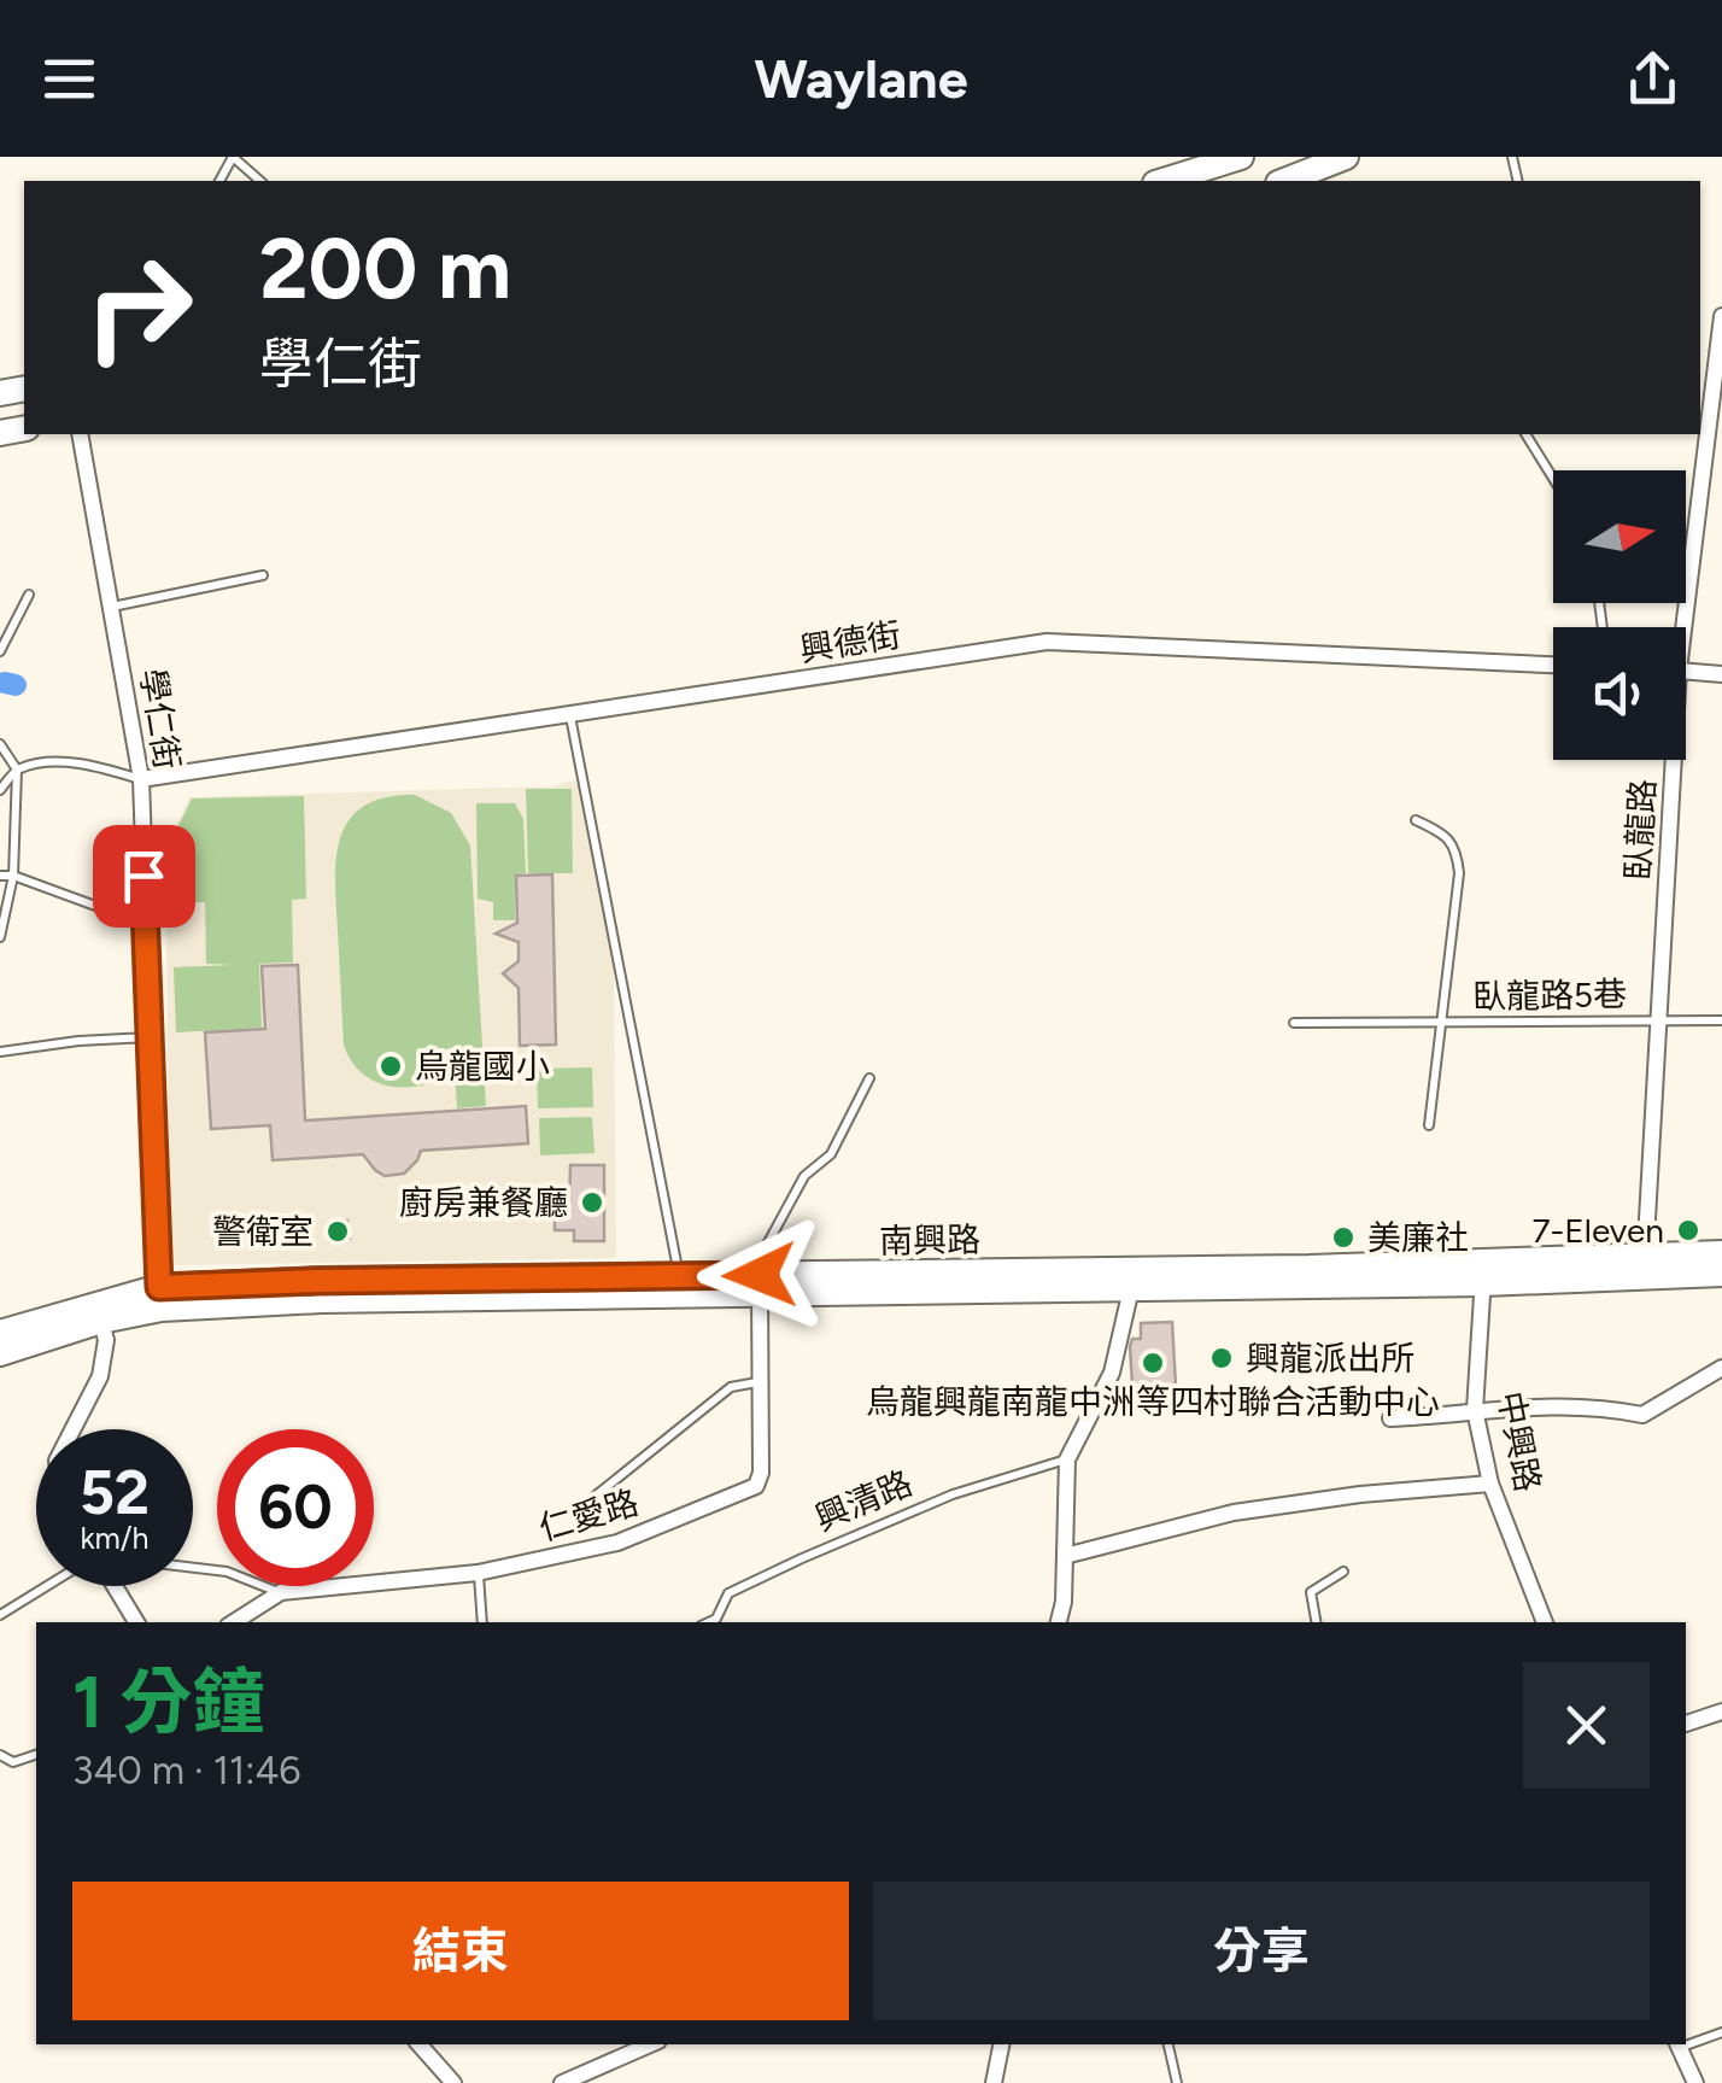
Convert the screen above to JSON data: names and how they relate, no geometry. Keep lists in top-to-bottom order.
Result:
{
  "streets": {
    "main road": ["南興路"],
    "street": [
      "興德街",
      "學仁街",
      "臥龍路",
      "中興路",
      "仁愛路"
    ],
    "lane": ["臥龍路5巷", "興清路"]
  },
  "crossings": [
    ["興德街", "學仁街"],
    ["學仁街", "南興路"],
    ["臥龍路", "臥龍路5巷"],
    ["臥龍路", "南興路"],
    ["南興路", "中興路"],
    ["南興路", "仁愛路"]
  ],
  "places": [
    "烏龍國小",
    "廚房兼餐廳",
    "7-Eleven",
    "警衛室",
    "美廉社",
    "興龍派出所",
    "烏龍興龍南龍中洲等四村聯合活動中心"
  ],
  "north": "right",
  "page": {
    "header": "Waylane",
    "turn": ["200 m", "學仁街"],
    "speed": "52 km/h",
    "limit": "60",
    "heading": ["1 分鐘", "340 m · 11:46"],
    "buttons": ["結束", "分享"]
  }
}
